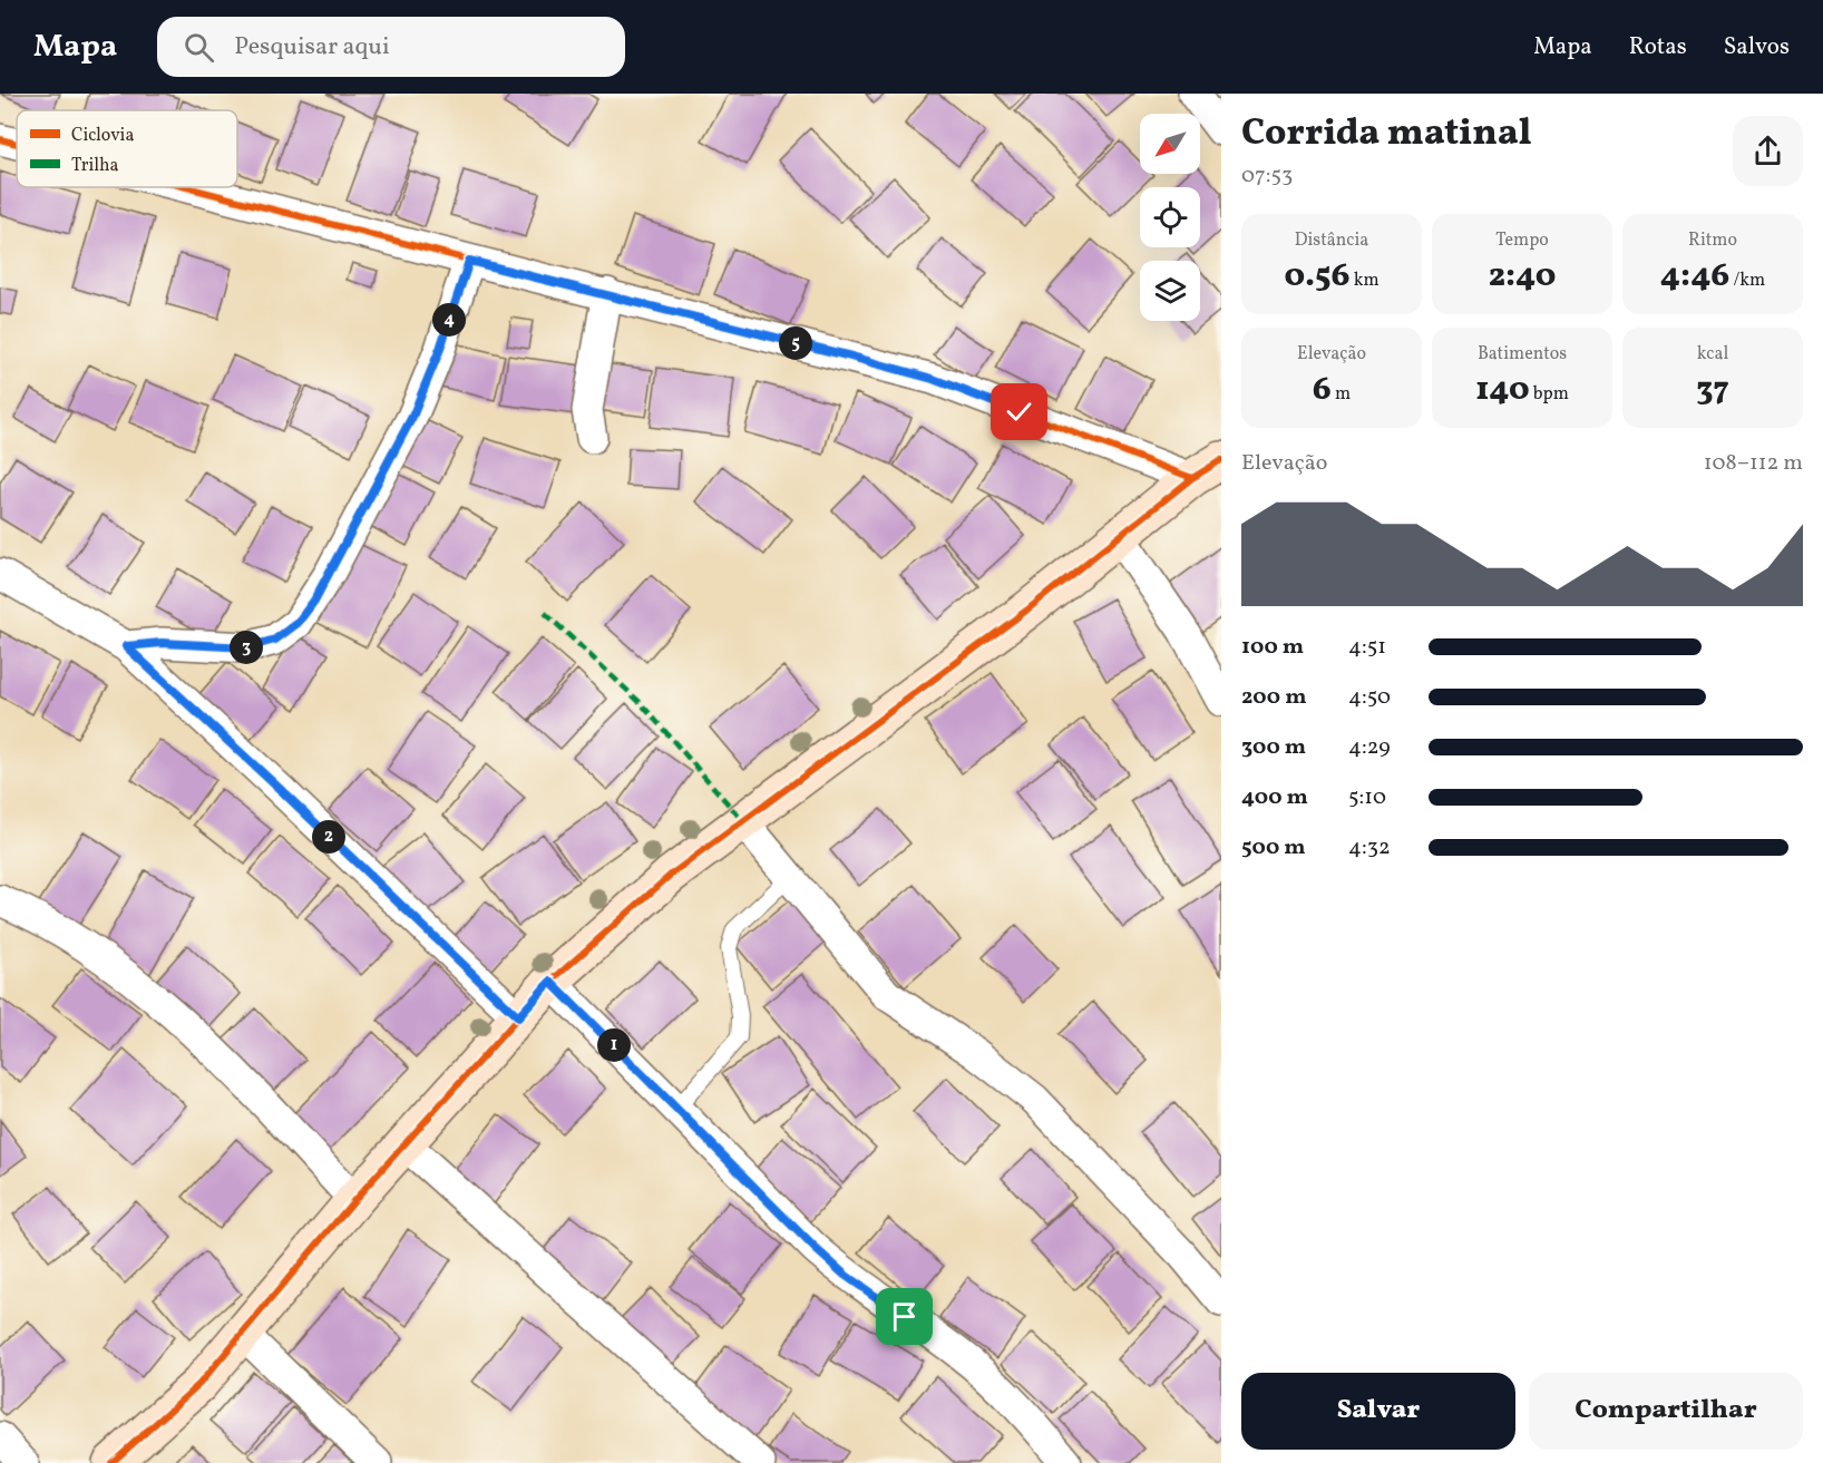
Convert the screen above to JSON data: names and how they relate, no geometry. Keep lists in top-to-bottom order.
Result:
{
  "legend": ["Ciclovia", "Trilha"],
  "north": "bottom left",
  "page": {
    "header": "Mapa",
    "search": "Pesquisar aqui",
    "nav": ["Mapa", "Rotas", "Salvos"],
    "heading": ["Corrida matinal", "07:53"],
    "stats": [
      ["Distância", "0.56 km"],
      ["Tempo", "2:40"],
      ["Ritmo", "4:46 /km"],
      ["Elevação", "6 m"],
      ["Batimentos", "140 bpm"],
      ["kcal", "37"]
    ],
    "pins": [
      "4",
      "5",
      "3",
      "2",
      "1"
    ],
    "chart": ["Elevação", "108–112 m"],
    "list": [
      {
        "name": "100 m",
        "note": "4:51"
      },
      {
        "name": "200 m",
        "note": "4:50"
      },
      {
        "name": "300 m",
        "note": "4:29"
      },
      {
        "name": "400 m",
        "note": "5:10"
      },
      {
        "name": "500 m",
        "note": "4:32"
      }
    ],
    "buttons": ["Salvar", "Compartilhar"]
  }
}
